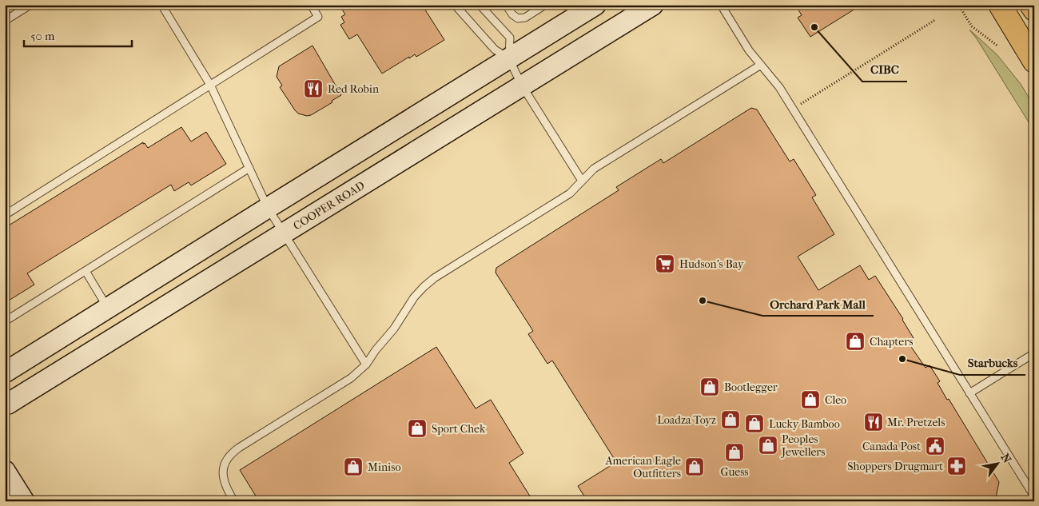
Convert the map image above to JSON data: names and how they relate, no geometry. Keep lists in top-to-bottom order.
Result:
{
  "streets": {
    "main road": ["COOPER ROAD"]
  },
  "places": {
    "other": ["CIBC", "Orchard Park Mall", "Starbucks"],
    "restaurant": ["Red Robin", "Mr. Pretzels"],
    "supermarket": ["Hudson's Bay"],
    "shop": [
      "Chapters",
      "Bootlegger",
      "Cleo",
      "Loadza Toyz",
      "Lucky Bamboo",
      "Sport Chek",
      "Peoples Jewellers",
      "Guess",
      "Miniso",
      "American Eagle Outfitters"
    ],
    "public building": ["Canada Post"],
    "pharmacy": ["Shoppers Drugmart"]
  },
  "scale_bar": "50 m",
  "north": "top right"
}
